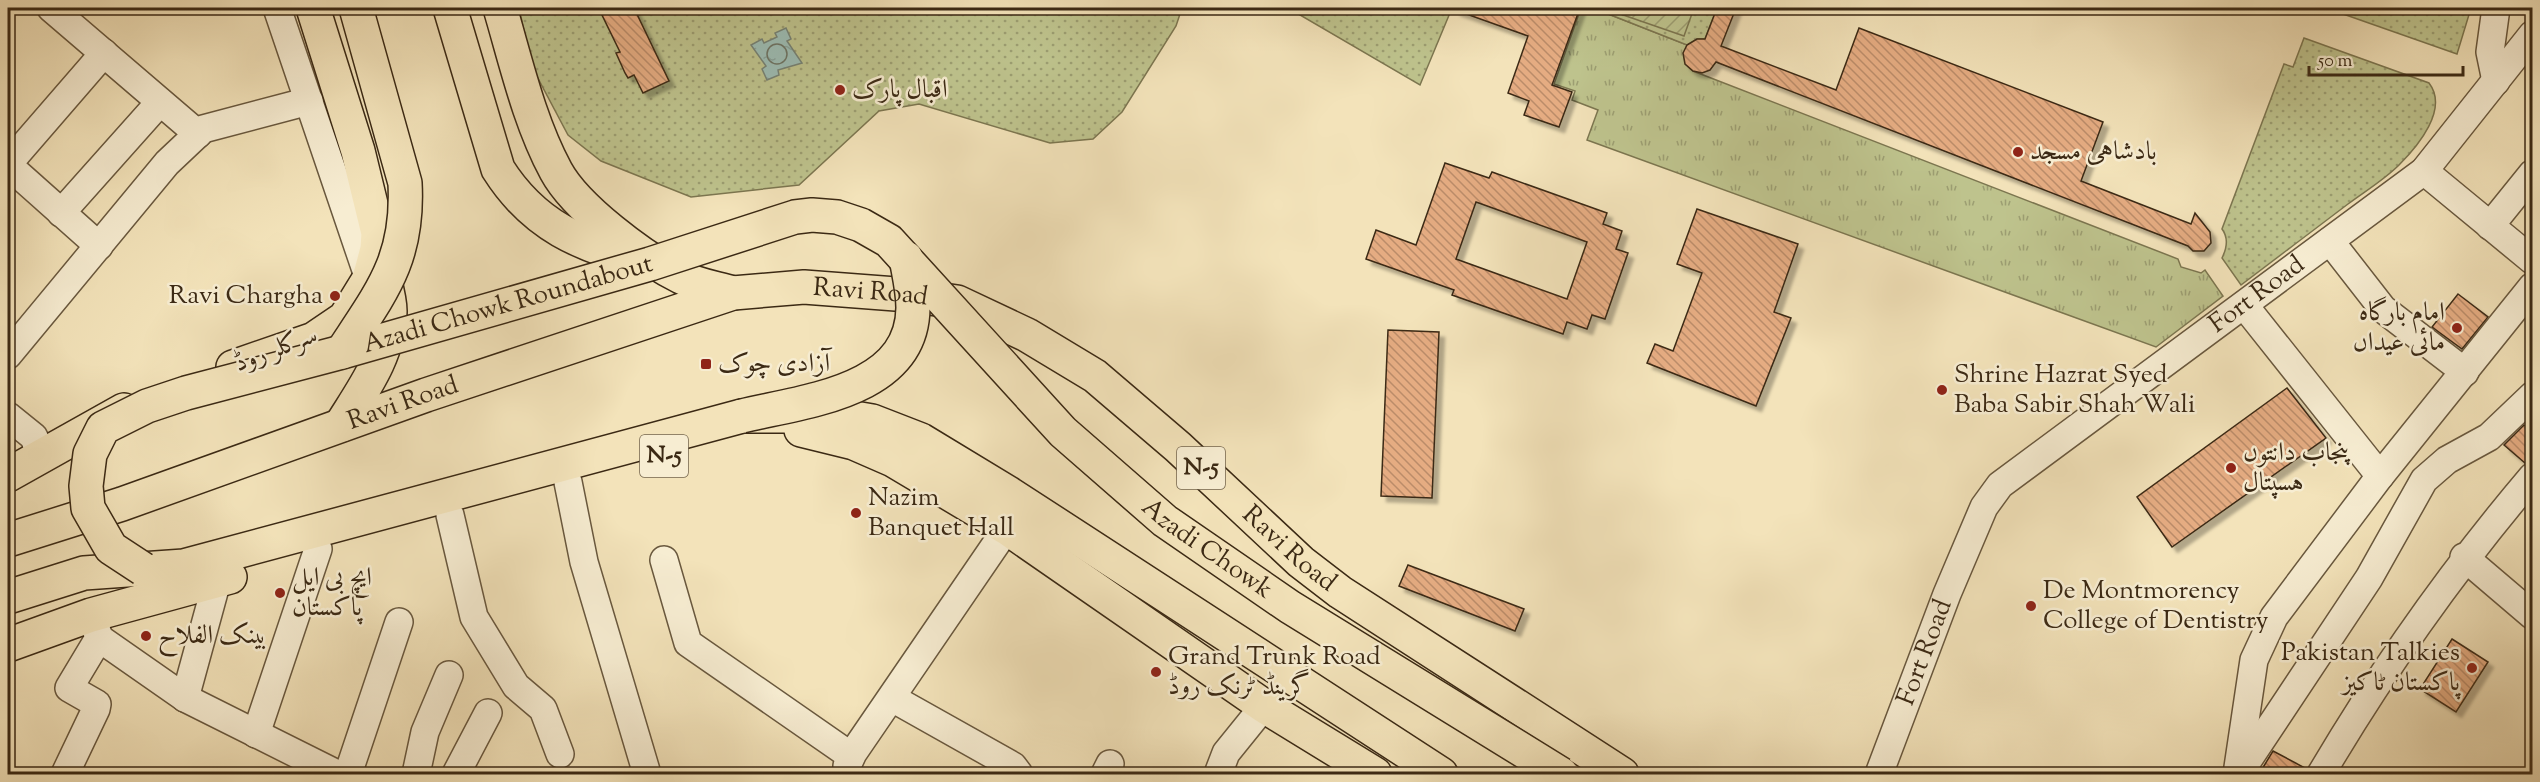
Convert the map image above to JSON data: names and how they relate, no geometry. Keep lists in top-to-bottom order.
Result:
{
  "streets": {
    "main road": [
      "Ravi Road",
      "Azadi Chowk Roundabout",
      "سرکلر روڈ",
      "N-5",
      "Azadi Chowk"
    ],
    "street": ["Fort Road"]
  },
  "crossings": [
    ["Azadi Chowk Roundabout", "سرکلر روڈ"],
    ["Azadi Chowk Roundabout", "Azadi Chowk"]
  ],
  "places": {
    "other": [
      "اقبال پارک",
      "بادشاہی مسجد",
      "Ravi Chargha",
      "امام بارگاہ مائی عیداں",
      "Shrine Hazrat Syed Baba Sabir Shah Wali",
      "پنجاب دانتوں ہسپتال",
      "Nazim Banquet Hall",
      "ایچ بی ایل پاکستان",
      "De Montmorency College of Dentistry",
      "بینک الفلاح",
      "Pakistan Talkies پاکستان ٹاکیز",
      "Grand Trunk Road گرینڈ ٹرنک روڈ"
    ],
    "transit": ["آزادی چوک"]
  },
  "scale_bar": "50 m"
}
